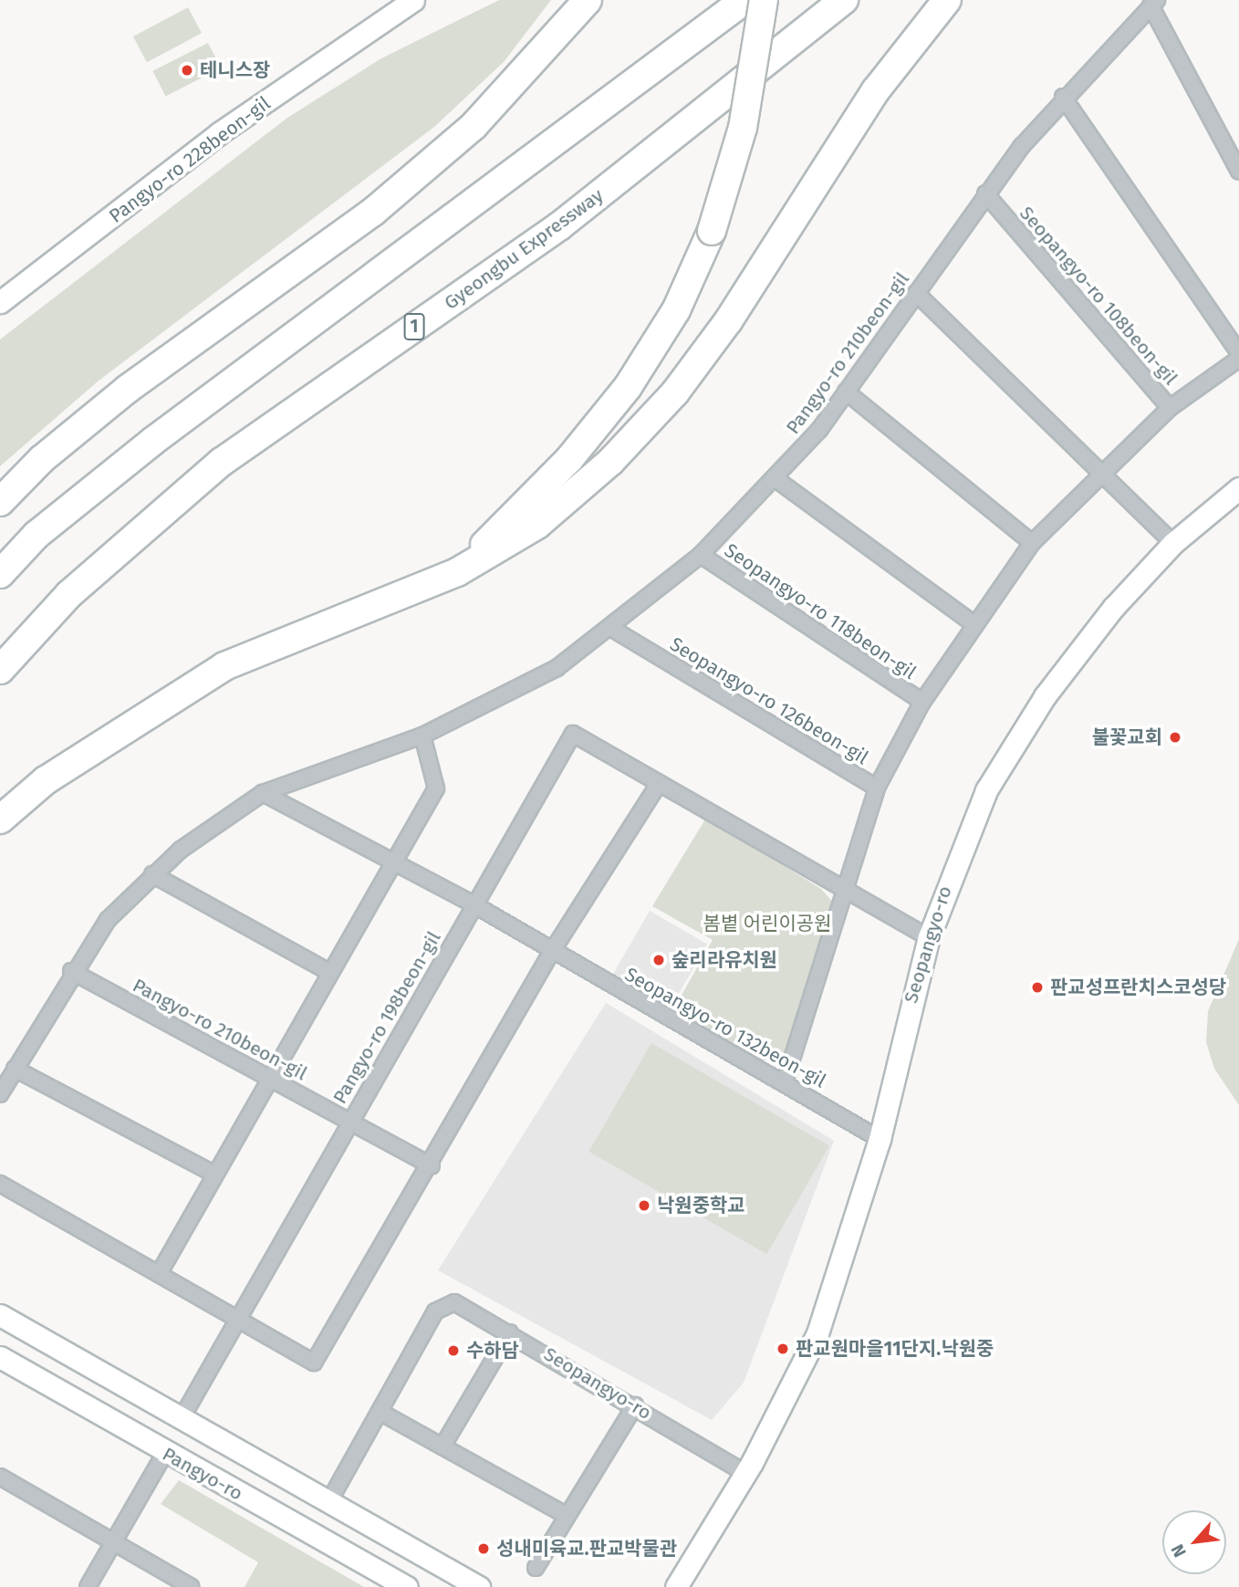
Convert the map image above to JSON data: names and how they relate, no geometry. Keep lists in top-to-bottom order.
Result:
{
  "streets": {
    "highway": ["Gyeongbu Expressway", "1"],
    "street": [
      "Pangyo-ro 228beon-gil",
      "Seopangyo-ro 108beon-gil",
      "Pangyo-ro 210beon-gil",
      "Seopangyo-ro 118beon-gil",
      "Seopangyo-ro 126beon-gil",
      "Seopangyo-ro",
      "Pangyo-ro 198beon-gil",
      "Seopangyo-ro 132beon-gil",
      "Pangyo-ro"
    ]
  },
  "crossings": [
    ["Seopangyo-ro 108beon-gil", "Pangyo-ro 210beon-gil"],
    ["Seopangyo-ro 108beon-gil", "Seopangyo-ro 118beon-gil"],
    ["Pangyo-ro 210beon-gil", "Seopangyo-ro 118beon-gil"],
    ["Pangyo-ro 210beon-gil", "Seopangyo-ro 126beon-gil"],
    ["Pangyo-ro 210beon-gil", "Pangyo-ro 198beon-gil"],
    ["Pangyo-ro 210beon-gil", "Seopangyo-ro 132beon-gil"],
    ["Seopangyo-ro 126beon-gil", "Seopangyo-ro 132beon-gil"],
    ["Seopangyo-ro", "Seopangyo-ro 132beon-gil"],
    ["Pangyo-ro 198beon-gil", "Seopangyo-ro 132beon-gil"],
    ["Pangyo-ro 198beon-gil", "Pangyo-ro"]
  ],
  "parks": ["봄볕 어린이공원"],
  "places": [
    "테니스장",
    "불꽃교회",
    "숲리라유치원",
    "판교성프란치스코성당",
    "낙원중학교",
    "판교원마을11단지.낙원중",
    "수하담",
    "성내미육교.판교박물관"
  ],
  "north": "bottom left"
}
